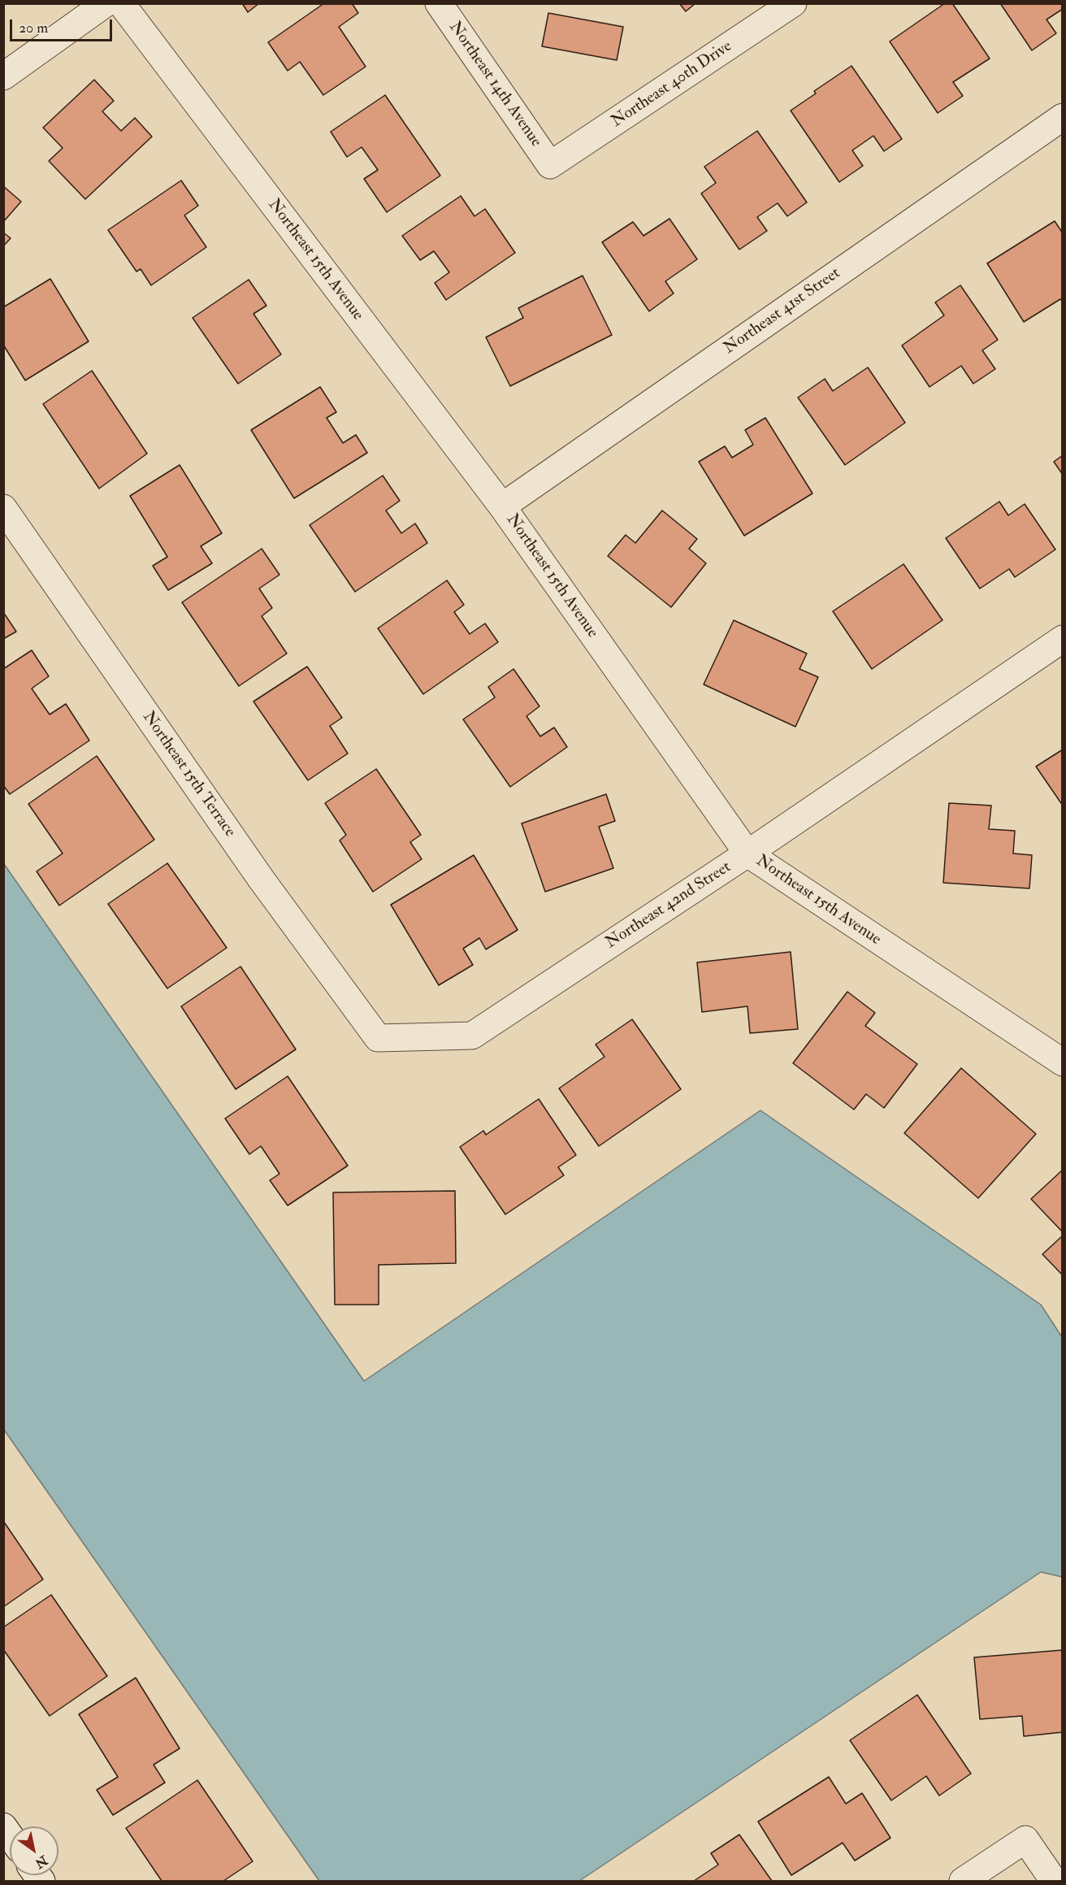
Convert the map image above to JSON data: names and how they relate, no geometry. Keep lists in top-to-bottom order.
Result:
{
  "streets": {
    "street": [
      "Northeast 14th Avenue",
      "Northeast 40th Drive",
      "Northeast 15th Avenue",
      "Northeast 41st Street",
      "Northeast 15th Terrace",
      "Northeast 42nd Street"
    ]
  },
  "crossings": [
    ["Northeast 14th Avenue", "Northeast 40th Drive"],
    ["Northeast 15th Avenue", "Northeast 41st Street"],
    ["Northeast 15th Avenue", "Northeast 42nd Street"],
    ["Northeast 15th Terrace", "Northeast 42nd Street"]
  ],
  "scale_bar": "20 m",
  "north": "bottom right"
}
